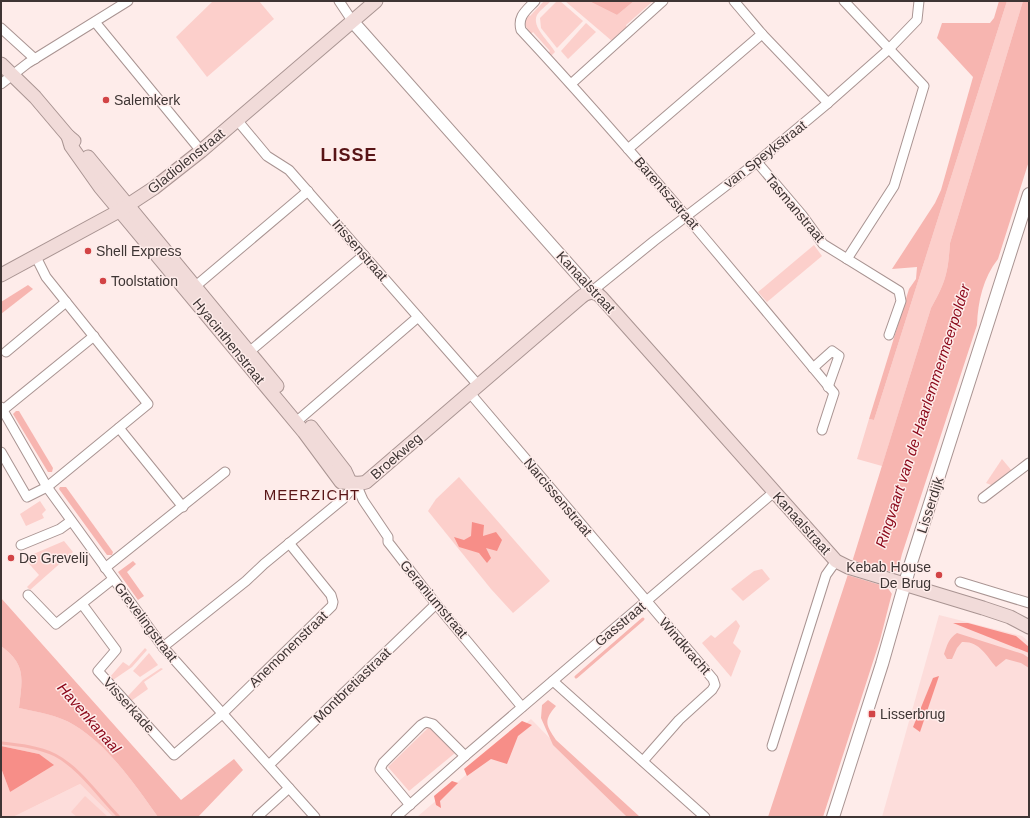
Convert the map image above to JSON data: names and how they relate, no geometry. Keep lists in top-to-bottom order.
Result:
{
  "streets": {
    "main road": [
      "Gladiolenstraat",
      "Kanaalstraat",
      "Hyacinthenstraat",
      "Broekweg"
    ],
    "street": [
      "van Speykstraat",
      "Barentszstraat",
      "Tasmanstraat",
      "Irissenstraat",
      "Narcissenstraat",
      "Lisserdijk",
      "Geraniumstraat",
      "Grevelingstraat",
      "Gasstraat",
      "Windkracht",
      "Anemonenstraat",
      "Montbretiastraat",
      "Visserkade"
    ]
  },
  "crossings": [
    ["van Speykstraat", "Barentszstraat"],
    ["van Speykstraat", "Tasmanstraat"],
    ["van Speykstraat", "Kanaalstraat"],
    ["van Speykstraat", "Broekweg"],
    ["Gladiolenstraat", "Irissenstraat"],
    ["Gladiolenstraat", "Kanaalstraat"],
    ["Gladiolenstraat", "Hyacinthenstraat"],
    ["Irissenstraat", "Broekweg"],
    ["Irissenstraat", "Narcissenstraat"],
    ["Kanaalstraat", "Broekweg"],
    ["Kanaalstraat", "Lisserdijk"],
    ["Kanaalstraat", "Gasstraat"],
    ["Hyacinthenstraat", "Broekweg"],
    ["Hyacinthenstraat", "Geraniumstraat"],
    ["Broekweg", "Narcissenstraat"],
    ["Broekweg", "Geraniumstraat"],
    ["Broekweg", "Grevelingstraat"],
    ["Broekweg", "Anemonenstraat"],
    ["Narcissenstraat", "Gasstraat"],
    ["Narcissenstraat", "Windkracht"],
    ["Geraniumstraat", "Gasstraat"],
    ["Geraniumstraat", "Montbretiastraat"],
    ["Grevelingstraat", "Anemonenstraat"],
    ["Grevelingstraat", "Montbretiastraat"],
    ["Grevelingstraat", "Visserkade"],
    ["Gasstraat", "Windkracht"],
    ["Anemonenstraat", "Visserkade"]
  ],
  "districts": ["LISSE", "MEERZICHT"],
  "water": ["Ringvaart van de Haarlemmermeerpolder", "Havenkanaal"],
  "places": {
    "other": [
      "Salemkerk",
      "Shell Express",
      "Toolstation",
      "De Grevelij",
      "Kebab House De Brug"
    ],
    "transit": ["Lisserbrug"]
  }
}
